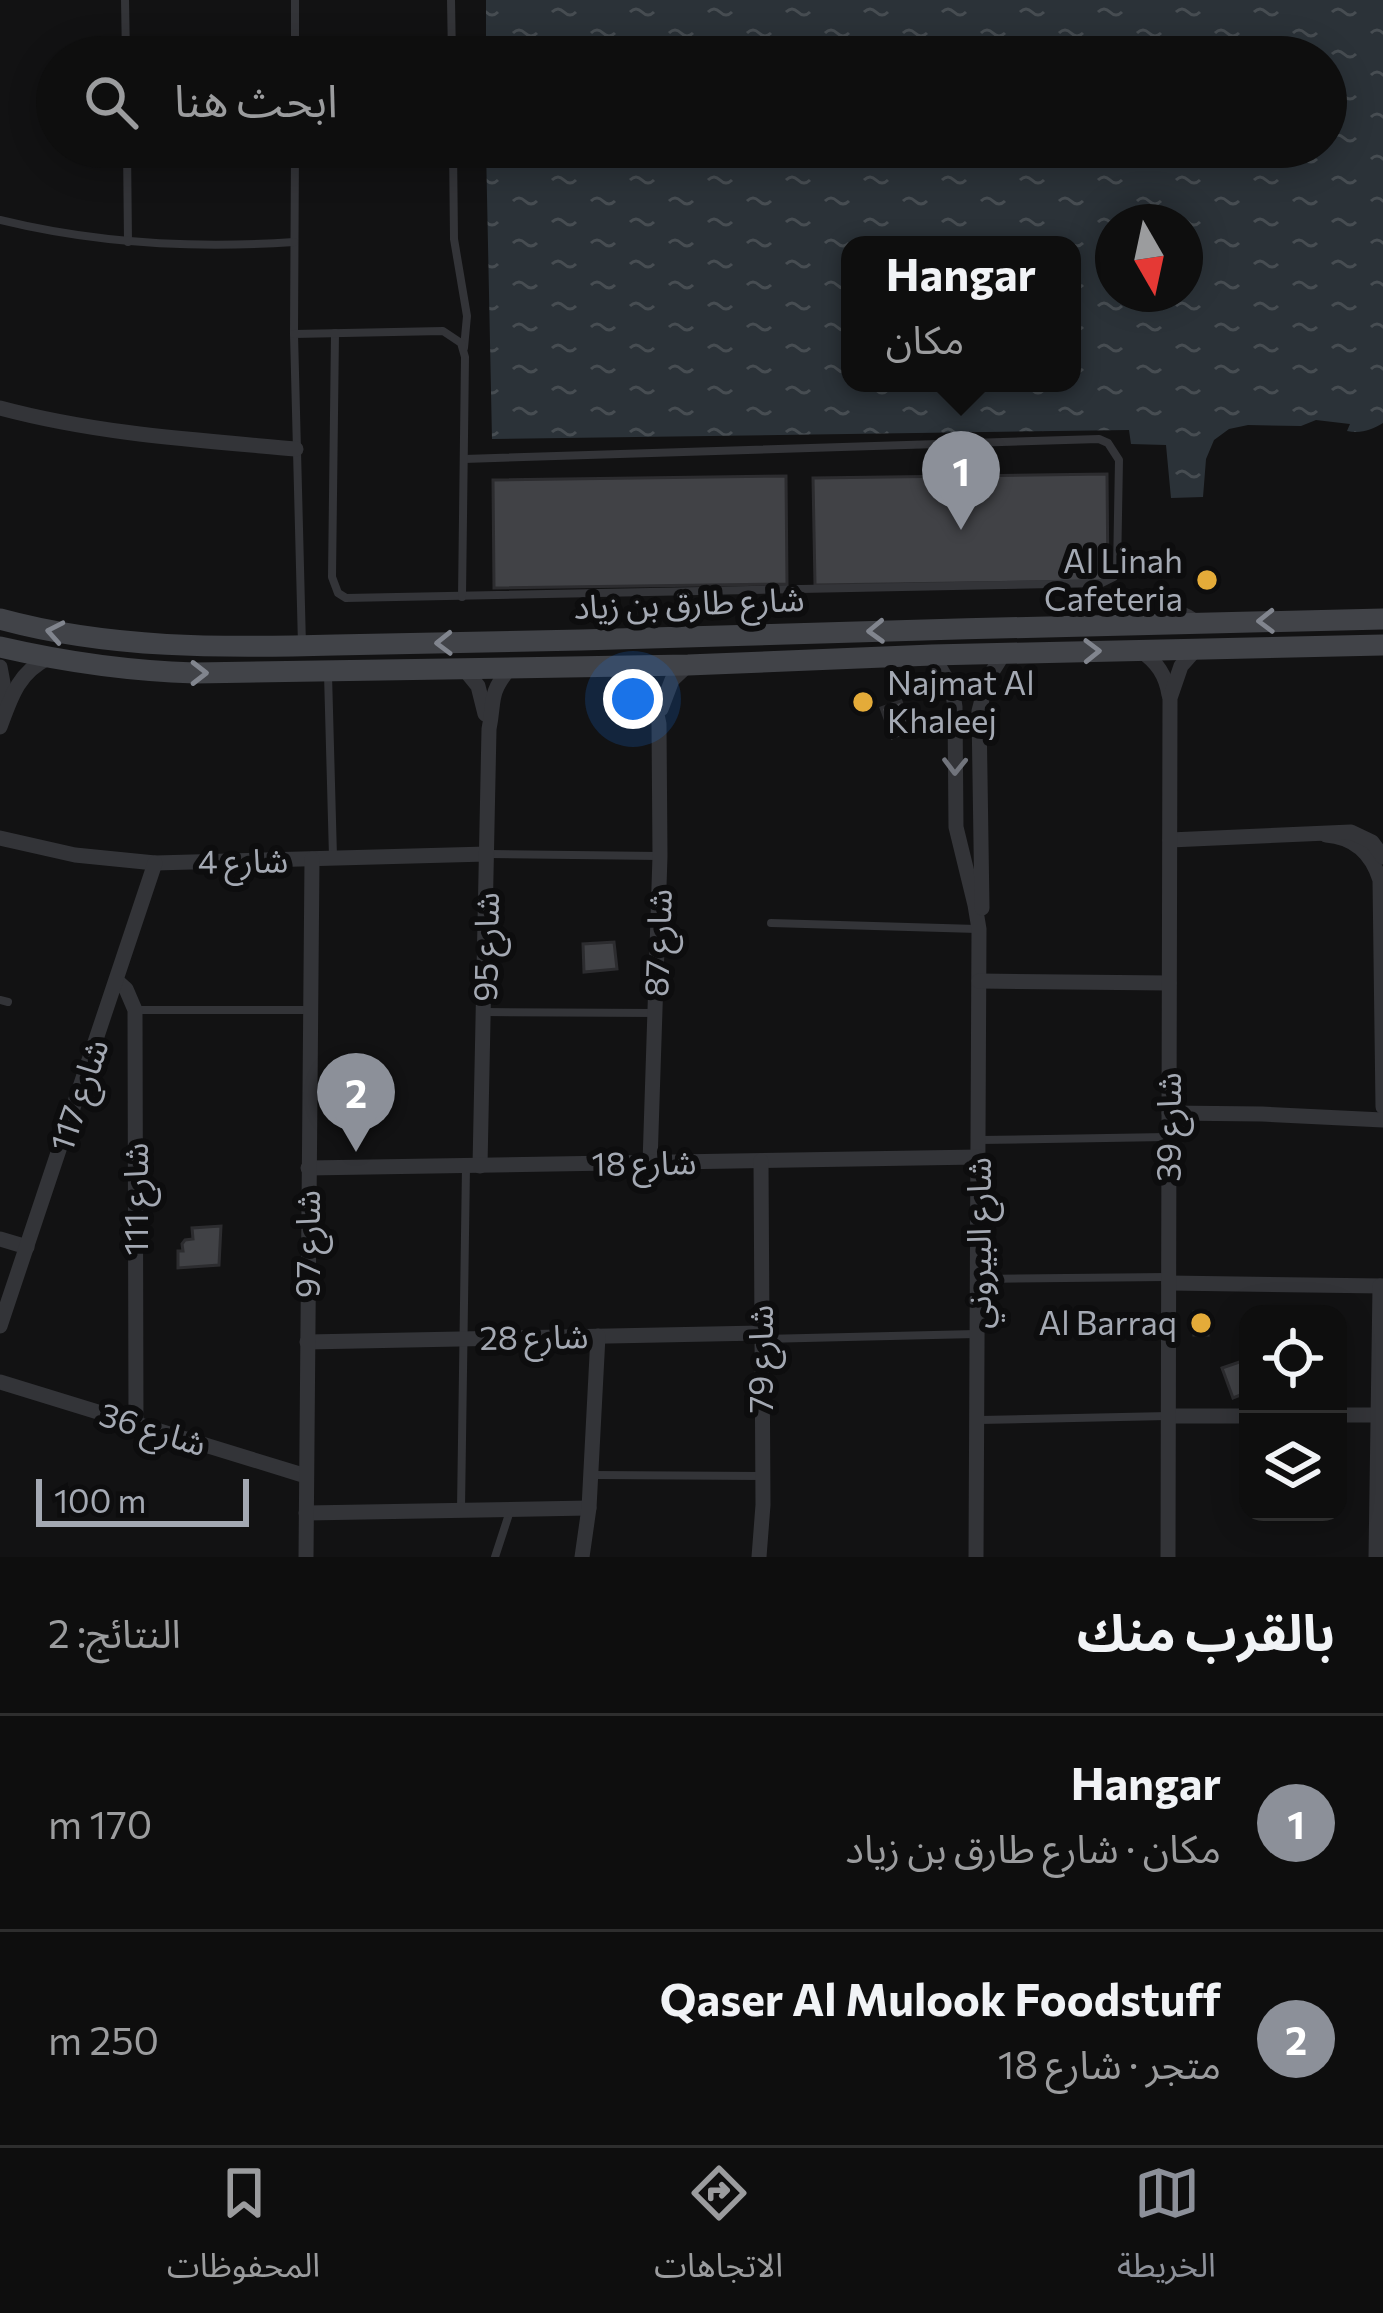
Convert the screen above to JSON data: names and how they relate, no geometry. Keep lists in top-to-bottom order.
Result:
{
  "streets": {
    "main road": ["شارع طارق بن زياد"],
    "street": [
      "شارع 4",
      "شارع 87",
      "شارع 95",
      "شارع 117",
      "شارع 39",
      "شارع 18",
      "شارع 111",
      "شارع البيروني",
      "شارع 97",
      "شارع 28",
      "شارع 79",
      "شارع 36"
    ]
  },
  "crossings": [
    ["شارع طارق بن زياد", "شارع 87"],
    ["شارع طارق بن زياد", "شارع 95"],
    ["شارع طارق بن زياد", "شارع 39"],
    ["شارع طارق بن زياد", "شارع البيروني"],
    ["شارع 4", "شارع 95"],
    ["شارع 4", "شارع 117"],
    ["شارع 4", "شارع 97"],
    ["شارع 87", "شارع 18"],
    ["شارع 95", "شارع 18"],
    ["شارع 18", "شارع البيروني"],
    ["شارع 18", "شارع 97"],
    ["شارع 18", "شارع 79"],
    ["شارع 111", "شارع 36"],
    ["شارع 97", "شارع 28"],
    ["شارع 97", "شارع 36"],
    ["شارع 28", "شارع 79"]
  ],
  "places": ["Al Linah Cafeteria", "Najmat Al Khaleej", "Al Barraq"],
  "scale_bar": "100 m",
  "north": "bottom",
  "page": {
    "search": "ابحث هنا",
    "popup": ["Hangar", "مكان"],
    "pins": ["1", "2"],
    "scale": "100 m",
    "heading": ["بالقرب منك", "النتائج: 2"],
    "list": [
      {
        "mark": "1",
        "name": "Hangar",
        "note": "مكان · شارع طارق بن زياد",
        "value": "170 m"
      },
      {
        "mark": "2",
        "name": "Qaser Al Mulook Foodstuff",
        "note": "متجر · شارع 18",
        "value": "250 m"
      }
    ],
    "nav": ["الخريطة", "الاتجاهات", "المحفوظات"]
  }
}
